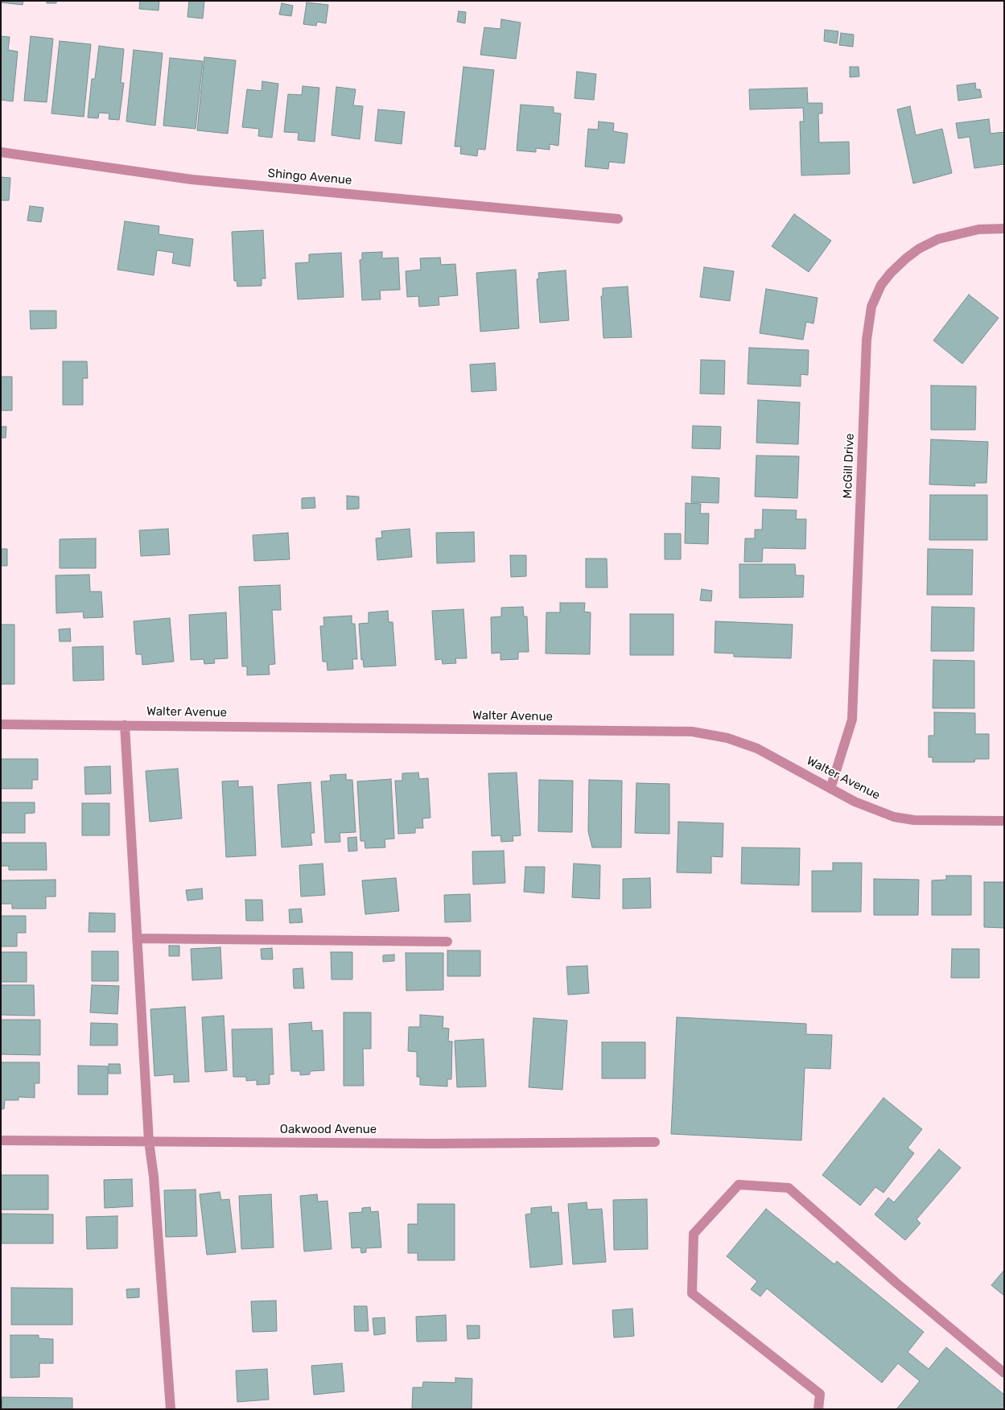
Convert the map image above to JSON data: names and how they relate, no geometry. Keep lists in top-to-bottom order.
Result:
{
  "streets": {
    "street": [
      "Shingo Avenue",
      "McGill Drive",
      "Walter Avenue",
      "Oakwood Avenue"
    ]
  },
  "crossings": [
    ["McGill Drive", "Walter Avenue"]
  ]
}
